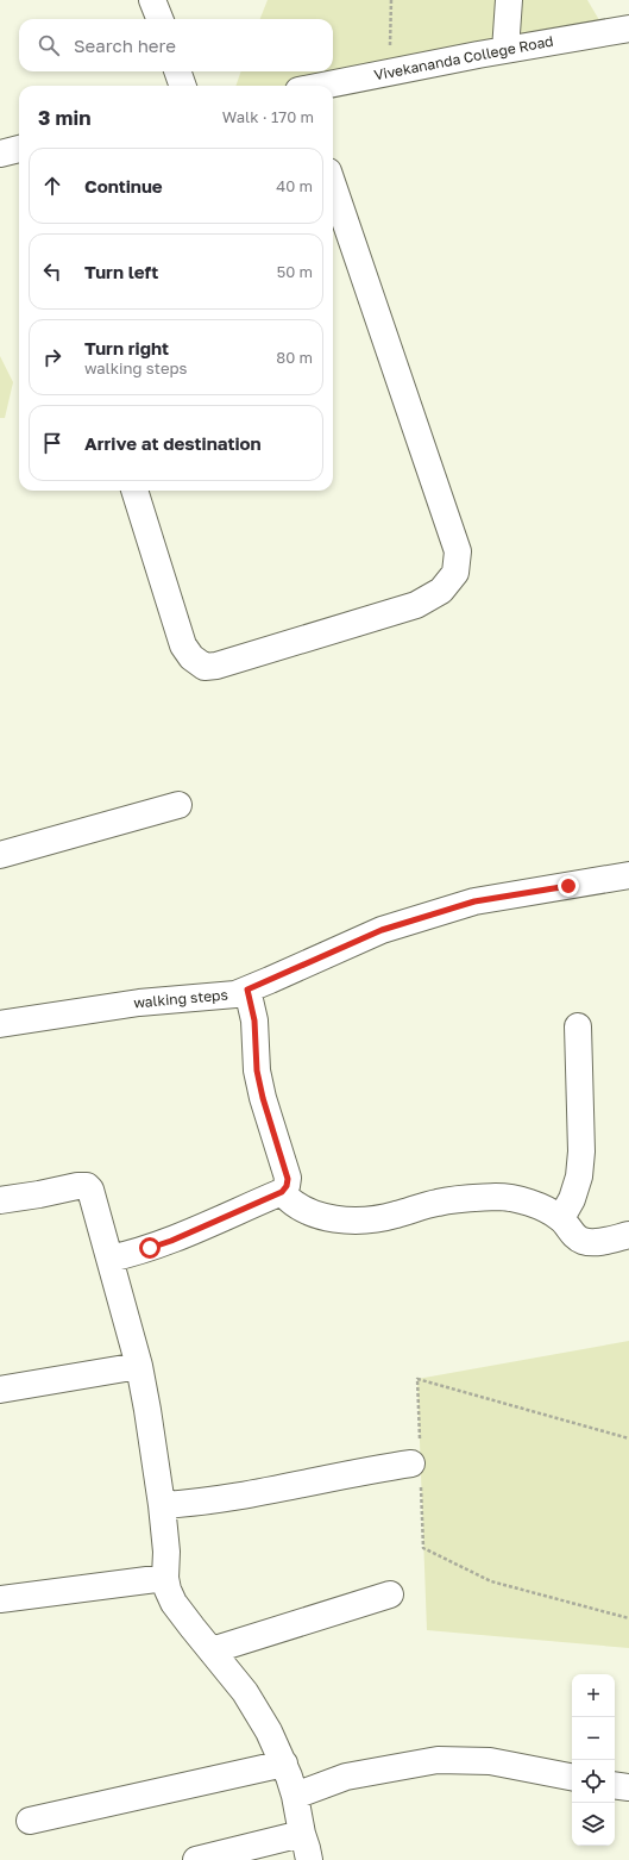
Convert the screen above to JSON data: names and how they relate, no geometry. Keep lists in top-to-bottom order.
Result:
{
  "streets": {
    "street": ["Vivekananda College Road", "walking steps"]
  },
  "page": {
    "search": "Search here",
    "heading": ["3 min", "Walk · 170 m"],
    "list": [
      ["Continue", "40 m"],
      ["Turn left", "50 m"],
      ["Turn right", "walking steps", "80 m"],
      "Arrive at destination"
    ],
    "map_buttons": ["+", "−"]
  }
}
